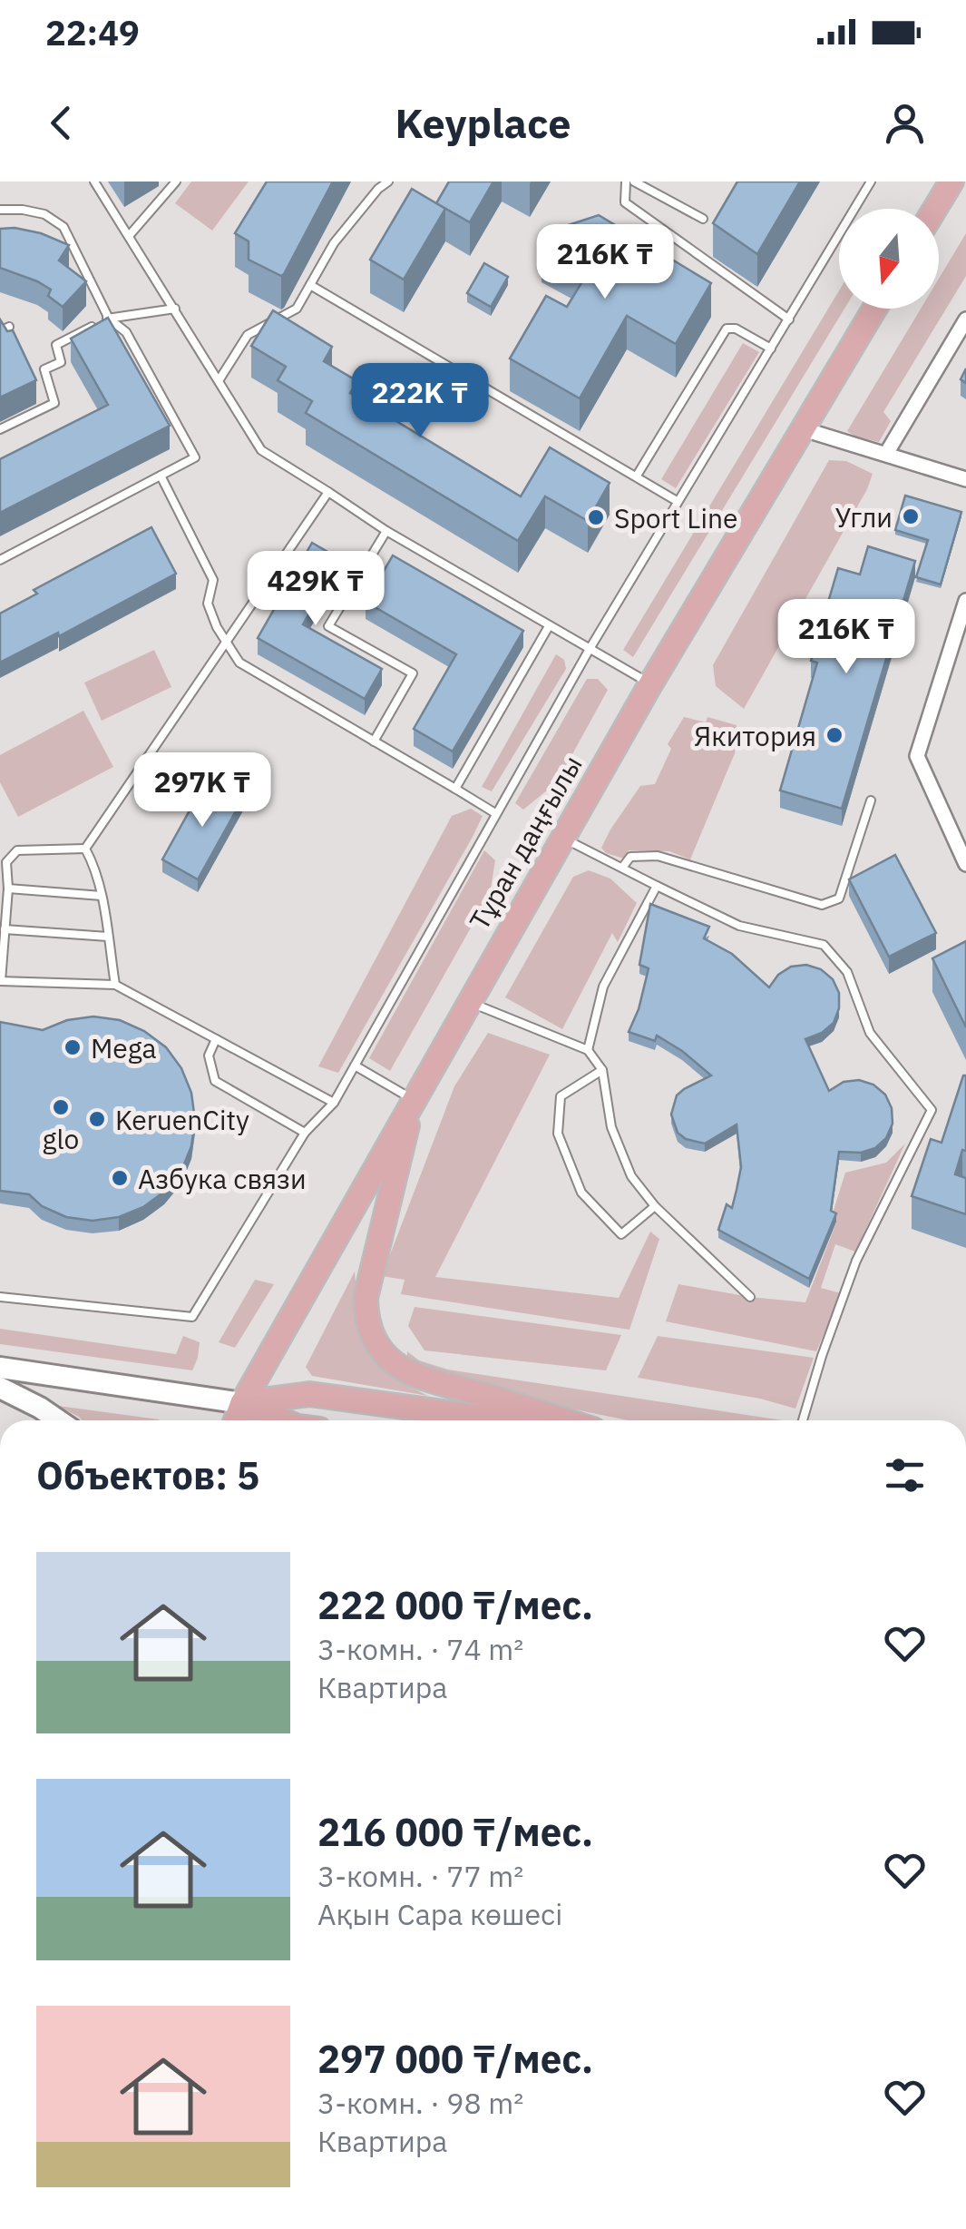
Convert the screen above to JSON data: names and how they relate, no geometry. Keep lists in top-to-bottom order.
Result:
{
  "streets": {
    "main road": ["Тұран даңғылы"]
  },
  "places": [
    "Угли",
    "Sport Line",
    "Якитория",
    "Mega",
    "glo",
    "KeruenCity",
    "Азбука связи"
  ],
  "north": "bottom",
  "page": {
    "status": "22:49",
    "header": "Keyplace",
    "price": [
      "216K ₸",
      "222K ₸",
      "429K ₸",
      "216K ₸",
      "297K ₸"
    ],
    "heading": "Объектов: 5",
    "list": [
      {
        "name": "222 000 ₸/мес.",
        "note": "3-комн. · 74 m² · Квартира"
      },
      {
        "name": "216 000 ₸/мес.",
        "note": "3-комн. · 77 m² · Ақын Сара көшесі"
      },
      {
        "name": "297 000 ₸/мес.",
        "note": "3-комн. · 98 m² · Квартира"
      }
    ]
  }
}
